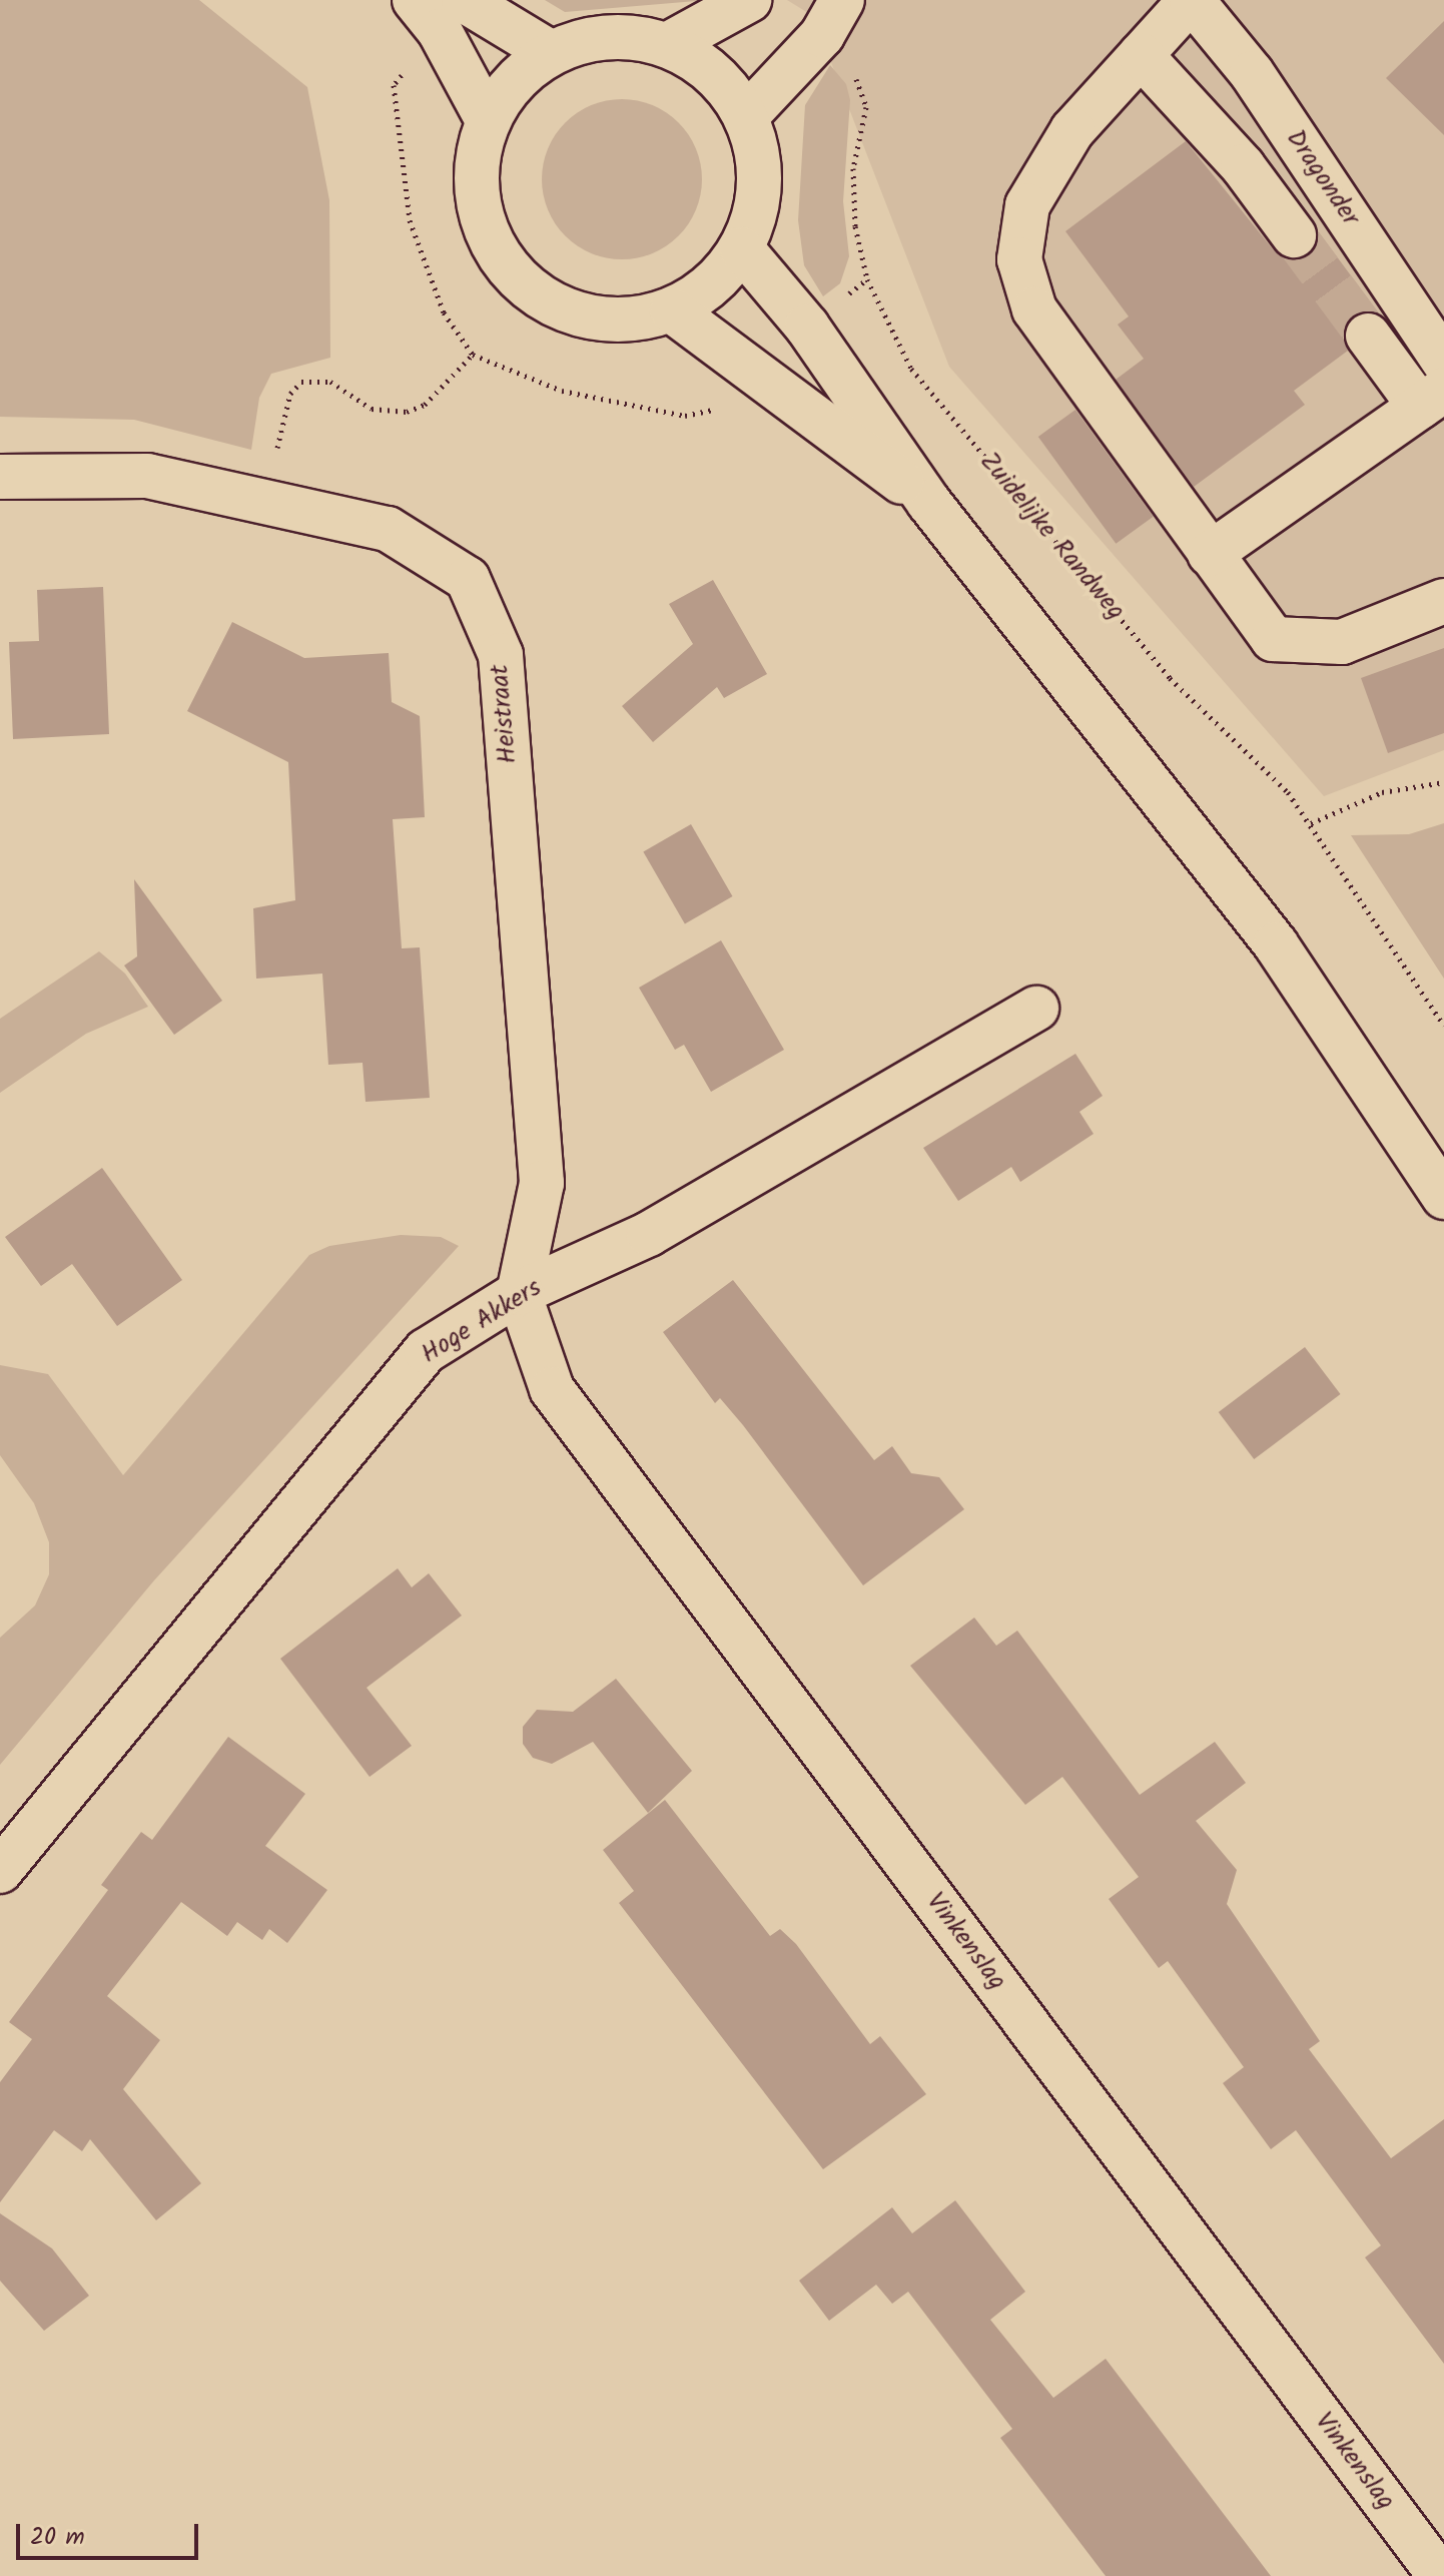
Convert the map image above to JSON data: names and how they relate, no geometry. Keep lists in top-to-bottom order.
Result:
{
  "streets": {
    "street": [
      "Dragonder",
      "Heistraat",
      "Hoge Akkers",
      "Vinkenslag"
    ],
    "path": ["Zuidelijke Randweg"]
  },
  "crossings": [
    ["Heistraat", "Hoge Akkers"],
    ["Heistraat", "Vinkenslag"],
    ["Hoge Akkers", "Vinkenslag"]
  ],
  "scale_bar": "20 m"
}
